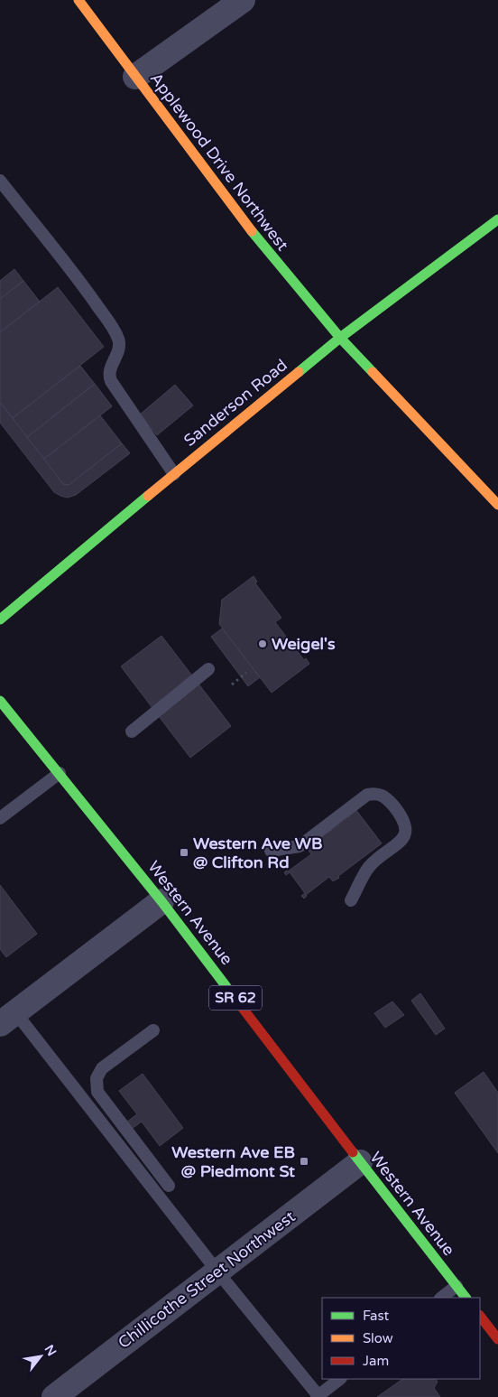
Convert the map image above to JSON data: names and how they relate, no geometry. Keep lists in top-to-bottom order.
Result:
{
  "streets": {
    "street": [
      "Applewood Drive Northwest",
      "Sanderson Road",
      "Western Avenue",
      "SR 62",
      "Chillicothe Street Northwest"
    ]
  },
  "crossings": [
    ["Applewood Drive Northwest", "Sanderson Road"],
    ["Western Avenue", "Chillicothe Street Northwest"]
  ],
  "places": {
    "other": ["Weigel's"],
    "transit": ["Western Ave WB @ Clifton Rd", "Western Ave EB @ Piedmont St"]
  },
  "legend": ["Fast", "Slow", "Jam"],
  "north": "top right"
}
